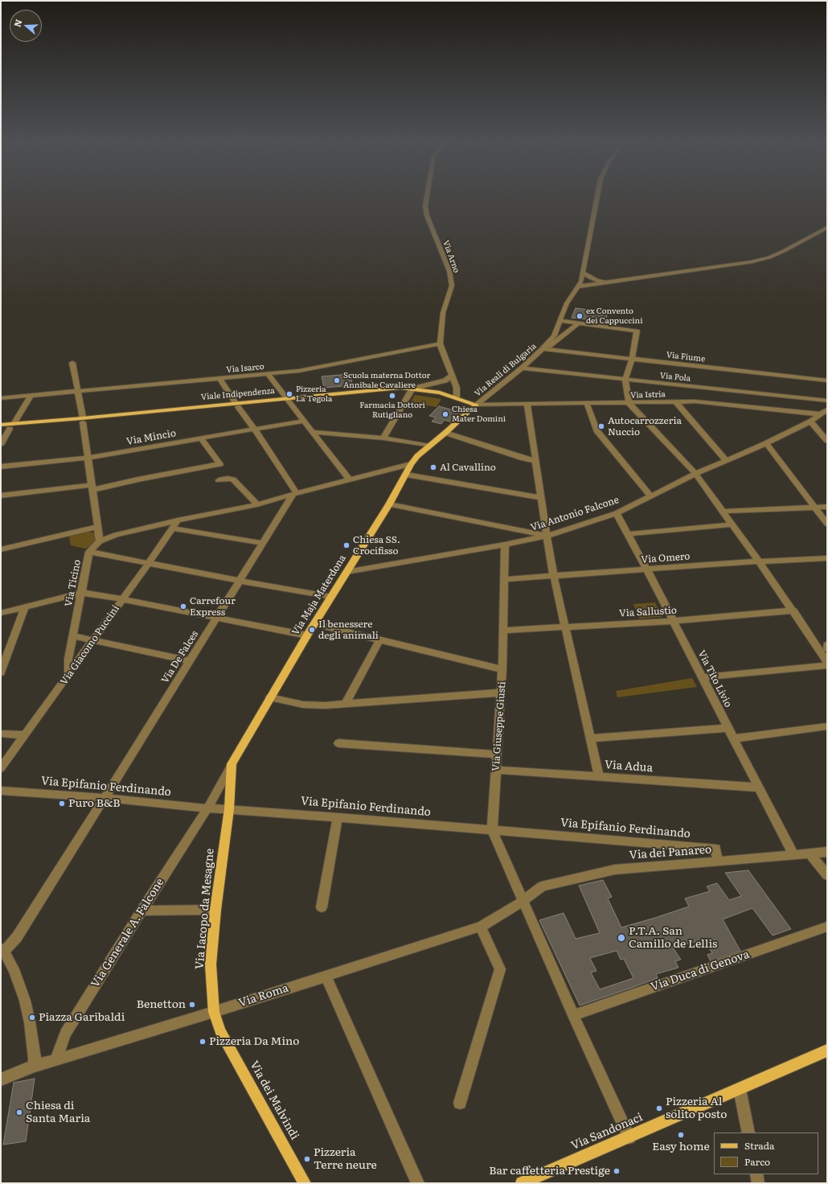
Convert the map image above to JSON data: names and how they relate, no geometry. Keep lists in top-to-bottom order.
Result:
{
  "streets": {
    "main road": [
      "Viale Indipendenza",
      "Via Maja Materdona",
      "Via Iacopo da Mesagne",
      "Via dei Malvindi",
      "Via Sandonaci"
    ],
    "street": [
      "Via Arno",
      "Via Fiume",
      "Via Isarco",
      "Via Reali di Bulgaria",
      "Via Pola",
      "Via Istria",
      "Via Mincio",
      "Via Antonio Falcone",
      "Via Omero",
      "Via Ticino",
      "Via Sallustio",
      "Via Giacomo Puccini",
      "Via De Falces",
      "Via Tito Livio",
      "Via Giuseppe Giusti",
      "Via Adua",
      "Via Epifanio Ferdinando",
      "Via dei Panareo",
      "Via Generale A. Falcone",
      "Via Duca di Genova",
      "Via Roma"
    ]
  },
  "crossings": [
    ["Via Arno", "Via Isarco"],
    ["Via Fiume", "Via Reali di Bulgaria"],
    ["Via Reali di Bulgaria", "Via Pola"],
    ["Via Reali di Bulgaria", "Via Istria"],
    ["Via Reali di Bulgaria", "Via Maja Materdona"],
    ["Via Istria", "Via Antonio Falcone"],
    ["Via Istria", "Via Maja Materdona"],
    ["Via Antonio Falcone", "Via Maja Materdona"],
    ["Via Antonio Falcone", "Via Tito Livio"],
    ["Via Antonio Falcone", "Via Giuseppe Giusti"],
    ["Via Omero", "Via Tito Livio"],
    ["Via Omero", "Via Giuseppe Giusti"],
    ["Via Ticino", "Via Giacomo Puccini"],
    ["Via Maja Materdona", "Via Epifanio Ferdinando"],
    ["Via Maja Materdona", "Via Iacopo da Mesagne"],
    ["Via Maja Materdona", "Via Generale A. Falcone"],
    ["Via Sallustio", "Via Tito Livio"],
    ["Via Sallustio", "Via Giuseppe Giusti"],
    ["Via De Falces", "Via Epifanio Ferdinando"],
    ["Via Tito Livio", "Via Adua"],
    ["Via Tito Livio", "Via dei Panareo"],
    ["Via Giuseppe Giusti", "Via Adua"],
    ["Via Giuseppe Giusti", "Via Epifanio Ferdinando"],
    ["Via Giuseppe Giusti", "Via dei Panareo"],
    ["Via Giuseppe Giusti", "Via Duca di Genova"],
    ["Via Giuseppe Giusti", "Via Roma"],
    ["Via Giuseppe Giusti", "Via Sandonaci"],
    ["Via Epifanio Ferdinando", "Via dei Panareo"],
    ["Via Epifanio Ferdinando", "Via Iacopo da Mesagne"],
    ["Via Epifanio Ferdinando", "Via Generale A. Falcone"],
    ["Via dei Panareo", "Via Roma"],
    ["Via Iacopo da Mesagne", "Via Roma"],
    ["Via Iacopo da Mesagne", "Via dei Malvindi"],
    ["Via Generale A. Falcone", "Via Roma"],
    ["Via Roma", "Via dei Malvindi"]
  ],
  "places": [
    "ex Convento dei Cappuccini",
    "Scuola materna Dottor Annibale Cavaliere",
    "Pizzeria La Tegola",
    "Farmacia Dottori Rutigliano",
    "Chiesa Mater Domini",
    "Autocarrozzeria Nuccio",
    "Al Cavallino",
    "Chiesa SS. Crocifisso",
    "Carrefour Express",
    "Il benessere degli animali",
    "Puro B&B",
    "P.T.A. San Camillo de Lellis",
    "Benetton",
    "Piazza Garibaldi",
    "Pizzeria Da Mino",
    "Pizzeria Al solito posto",
    "Chiesa di Santa Maria",
    "Easy home",
    "Pizzeria Terre neure",
    "Bar caffetteria Prestige"
  ],
  "legend": ["Strada", "Parco"],
  "north": "left"
}
